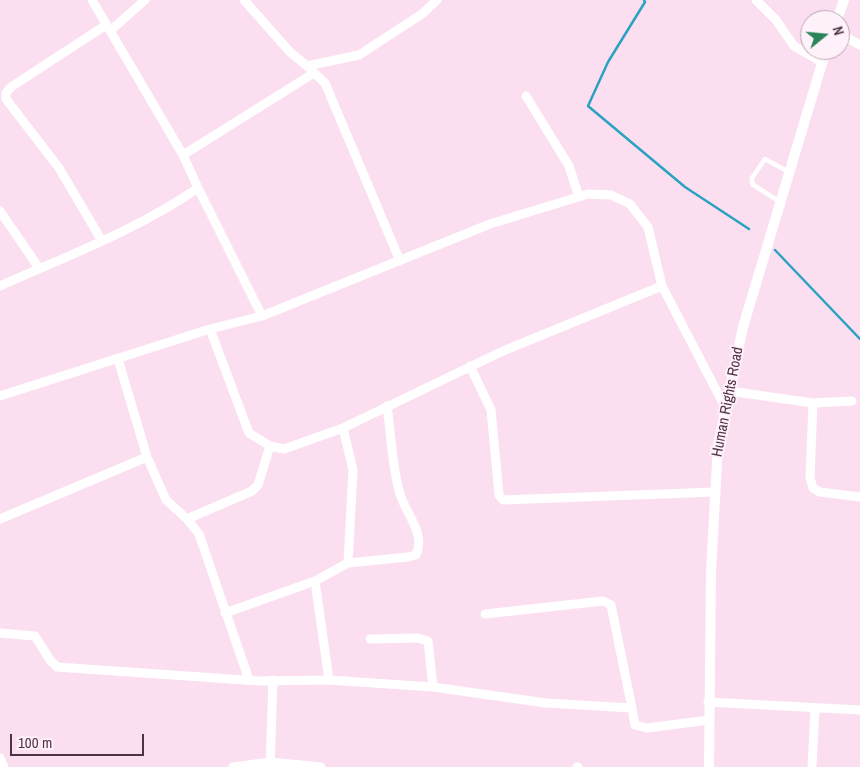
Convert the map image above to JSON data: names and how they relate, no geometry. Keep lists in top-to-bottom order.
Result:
{
  "streets": {
    "street": ["Human Rights Road"]
  },
  "scale_bar": "100 m",
  "north": "right"
}
